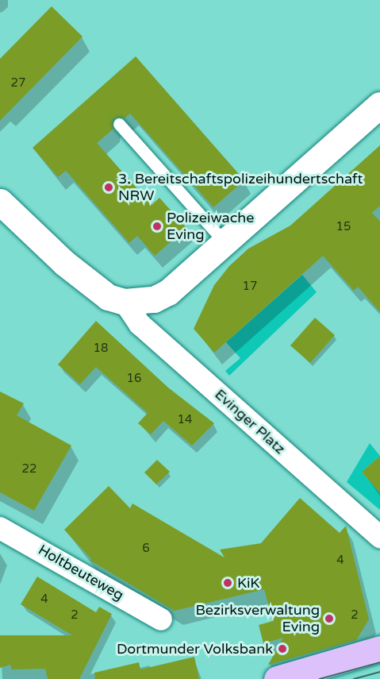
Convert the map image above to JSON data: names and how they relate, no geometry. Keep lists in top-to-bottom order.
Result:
{
  "streets": {
    "street": ["Evinger Platz", "Holtbeuteweg"]
  },
  "places": [
    "3. Bereitschaftspolizeihundertschaft NRW",
    "Polizeiwache Eving",
    "KiK",
    "Bezirksverwaltung Eving",
    "Dortmunder Volksbank"
  ],
  "house_numbers": [
    "27",
    "15",
    "17",
    "18",
    "16",
    "14",
    "22",
    "6",
    "4",
    "4",
    "2",
    "2"
  ]
}
